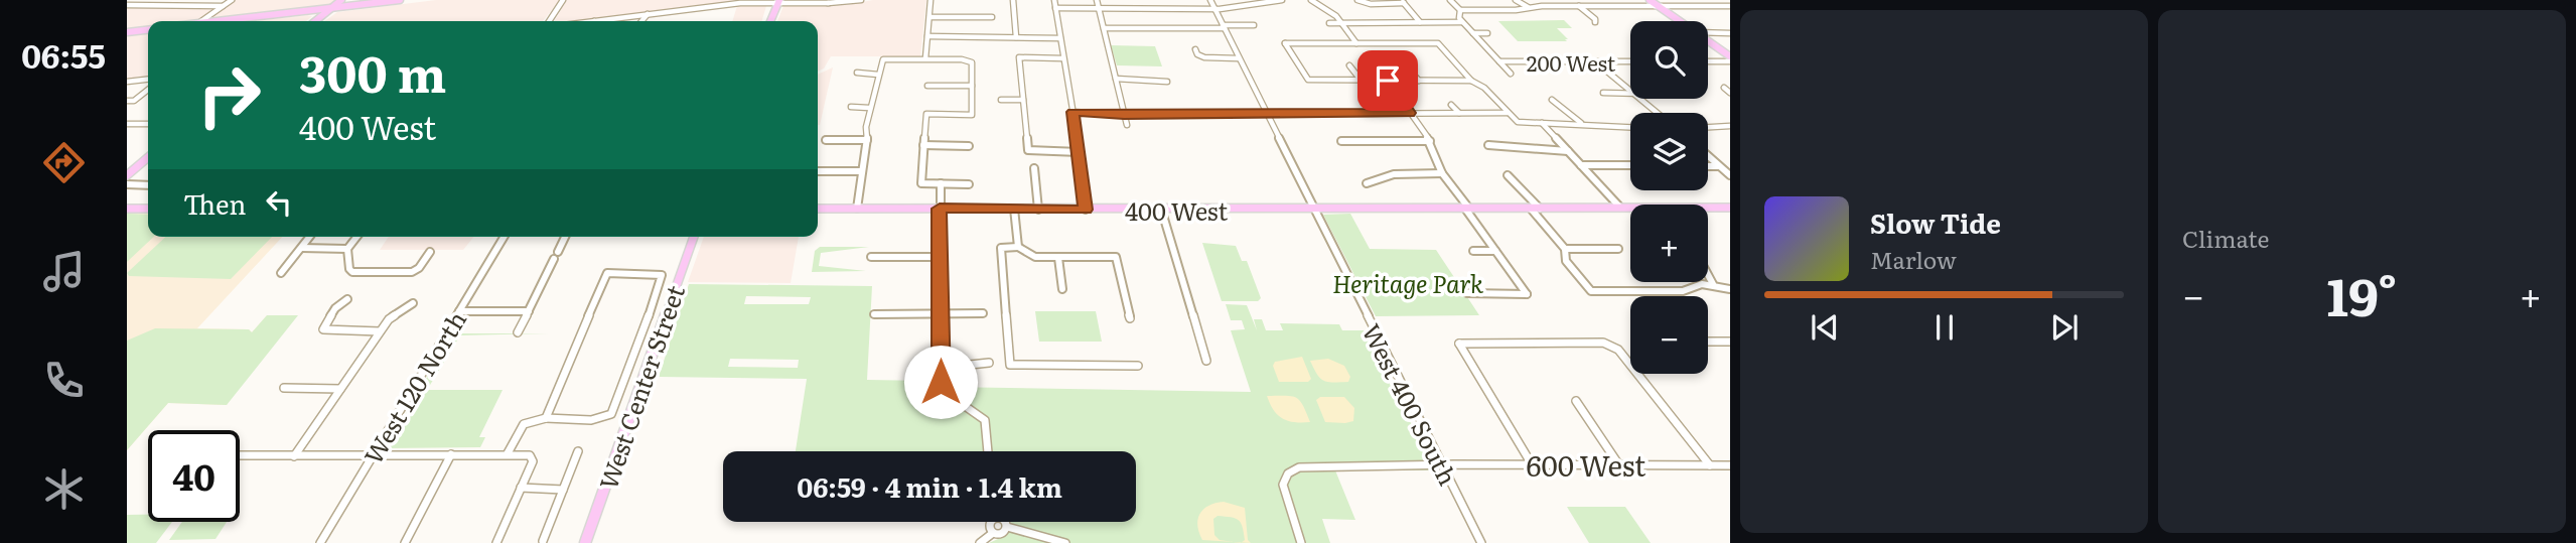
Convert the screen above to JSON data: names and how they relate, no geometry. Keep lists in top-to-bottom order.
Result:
{
  "streets": {
    "main road": ["400 West", "West Center Street"],
    "street": [
      "200 West",
      "West 120 North",
      "West 400 South",
      "600 West"
    ]
  },
  "crossings": [
    ["400 West", "West 400 South"],
    ["West 400 South", "600 West"]
  ],
  "parks": ["Heritage Park"],
  "page": {
    "tabs": "06:55",
    "tile": "Climate",
    "map_buttons": ["+", "−"],
    "turn": ["300 m", "400 West"],
    "then": "Then",
    "song": ["Slow Tide", "Marlow"],
    "heat": ["−", "19°", "+"],
    "limit": "40",
    "trip": "06:59 · 4 min · 1.4 km"
  }
}
